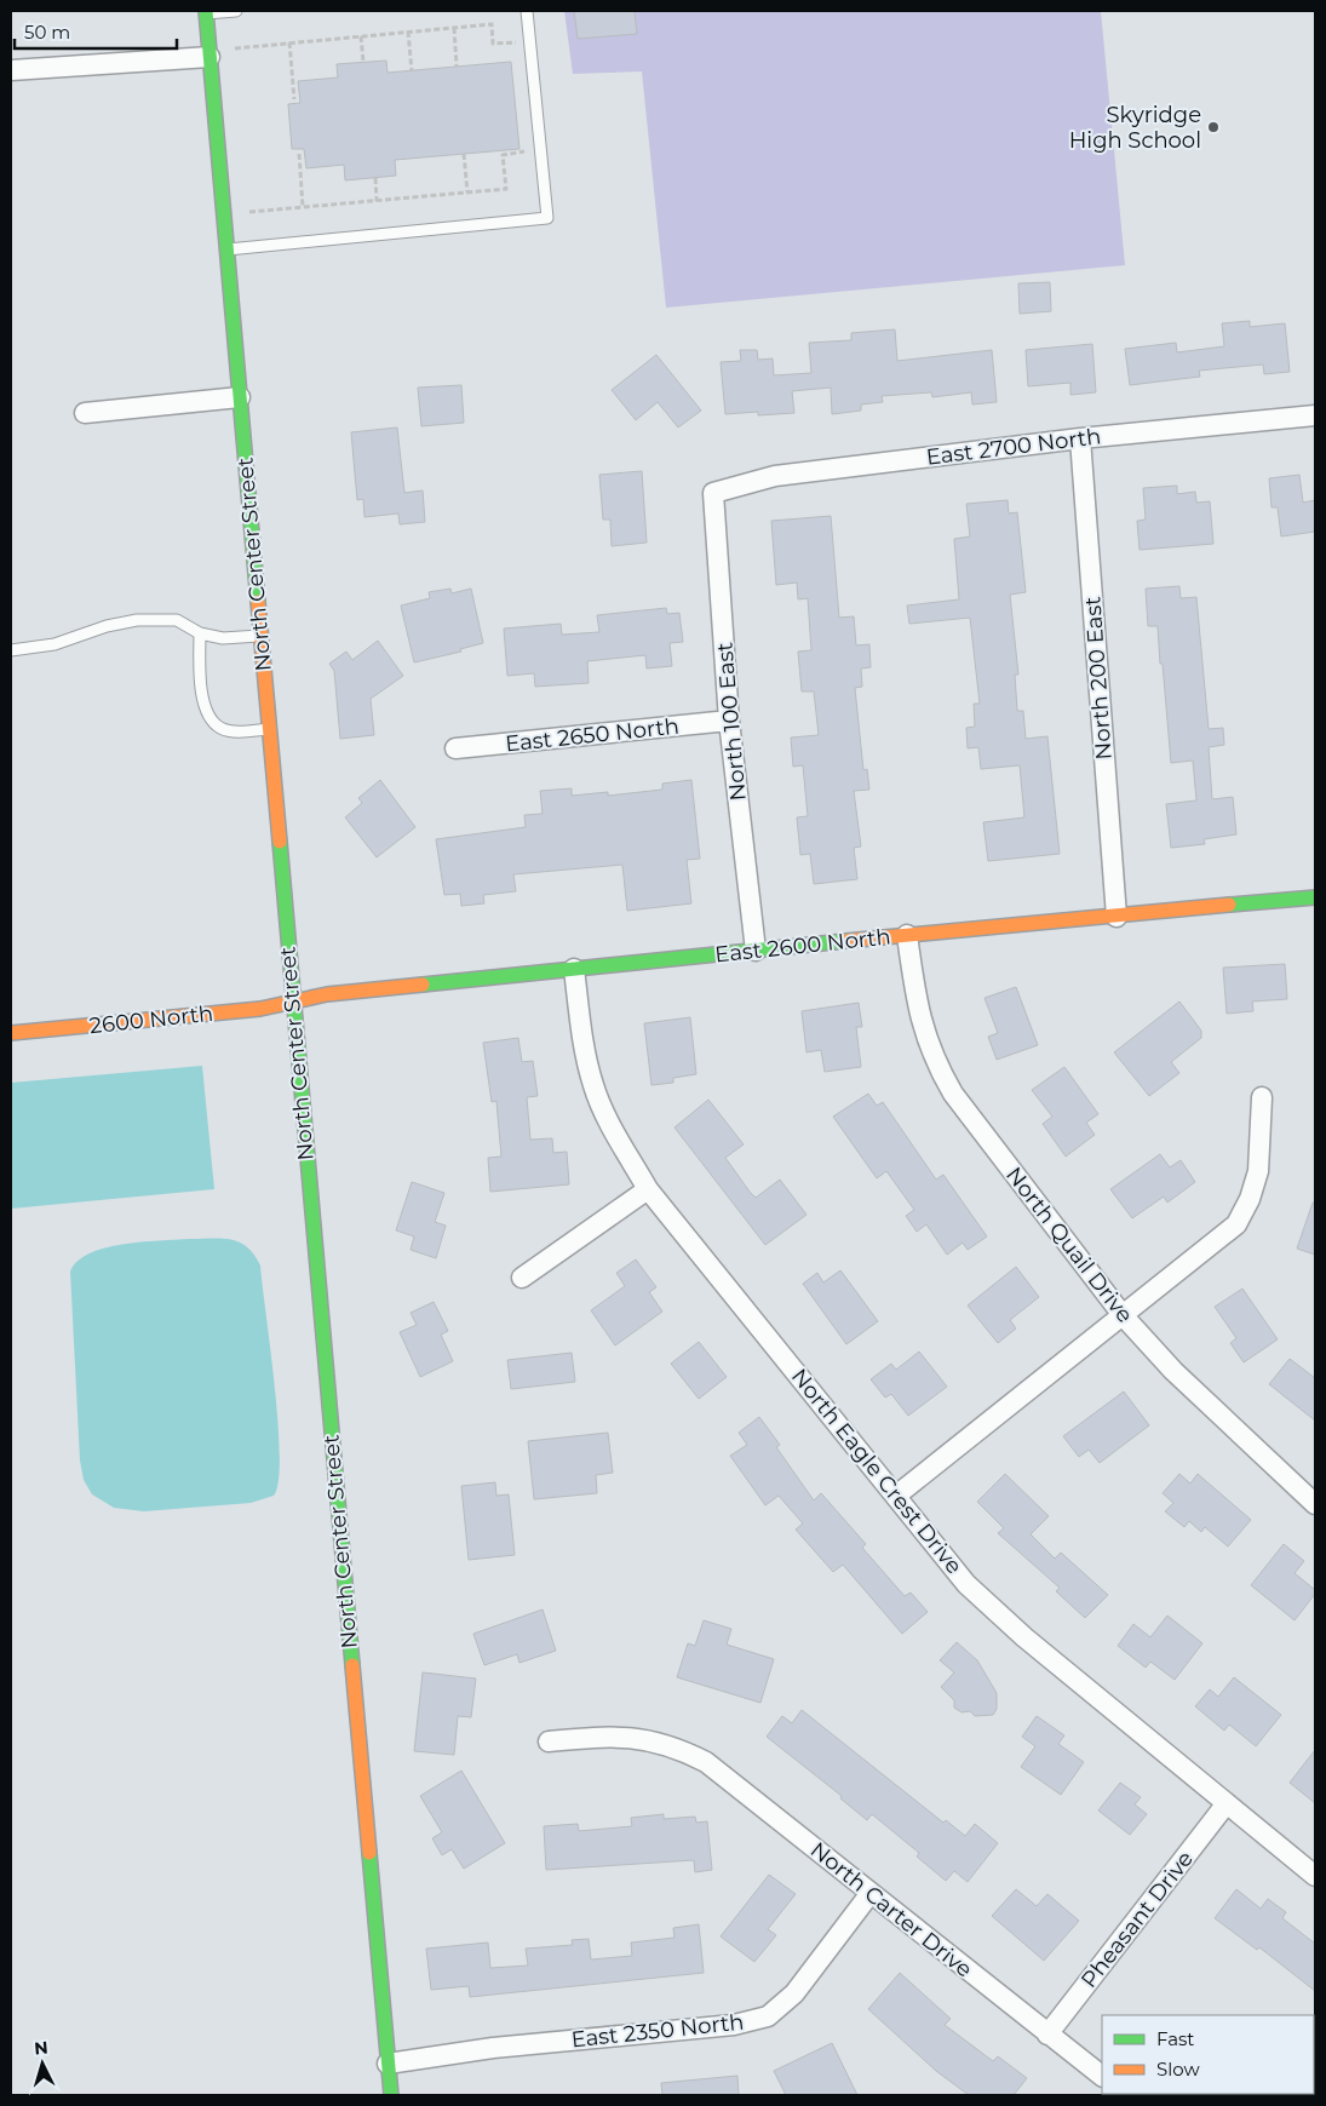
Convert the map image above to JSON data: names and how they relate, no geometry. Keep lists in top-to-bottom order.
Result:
{
  "streets": {
    "street": [
      "East 2700 North",
      "North Center Street",
      "North 200 East",
      "North 100 East",
      "East 2650 North",
      "East 2600 North",
      "2600 North",
      "North Quail Drive",
      "North Eagle Crest Drive",
      "North Carter Drive",
      "Pheasant Drive",
      "East 2350 North"
    ]
  },
  "crossings": [
    ["East 2700 North", "North 200 East"],
    ["East 2700 North", "North 100 East"],
    ["North Center Street", "East 2600 North"],
    ["North Center Street", "2600 North"],
    ["North Center Street", "East 2350 North"],
    ["North 200 East", "East 2600 North"],
    ["North 100 East", "East 2650 North"],
    ["North 100 East", "East 2600 North"],
    ["East 2600 North", "2600 North"],
    ["East 2600 North", "North Quail Drive"],
    ["East 2600 North", "North Eagle Crest Drive"],
    ["North Eagle Crest Drive", "Pheasant Drive"],
    ["North Carter Drive", "Pheasant Drive"],
    ["North Carter Drive", "East 2350 North"]
  ],
  "places": ["Skyridge High School"],
  "legend": ["Fast", "Slow"],
  "scale_bar": "50 m",
  "north": "top"
}
